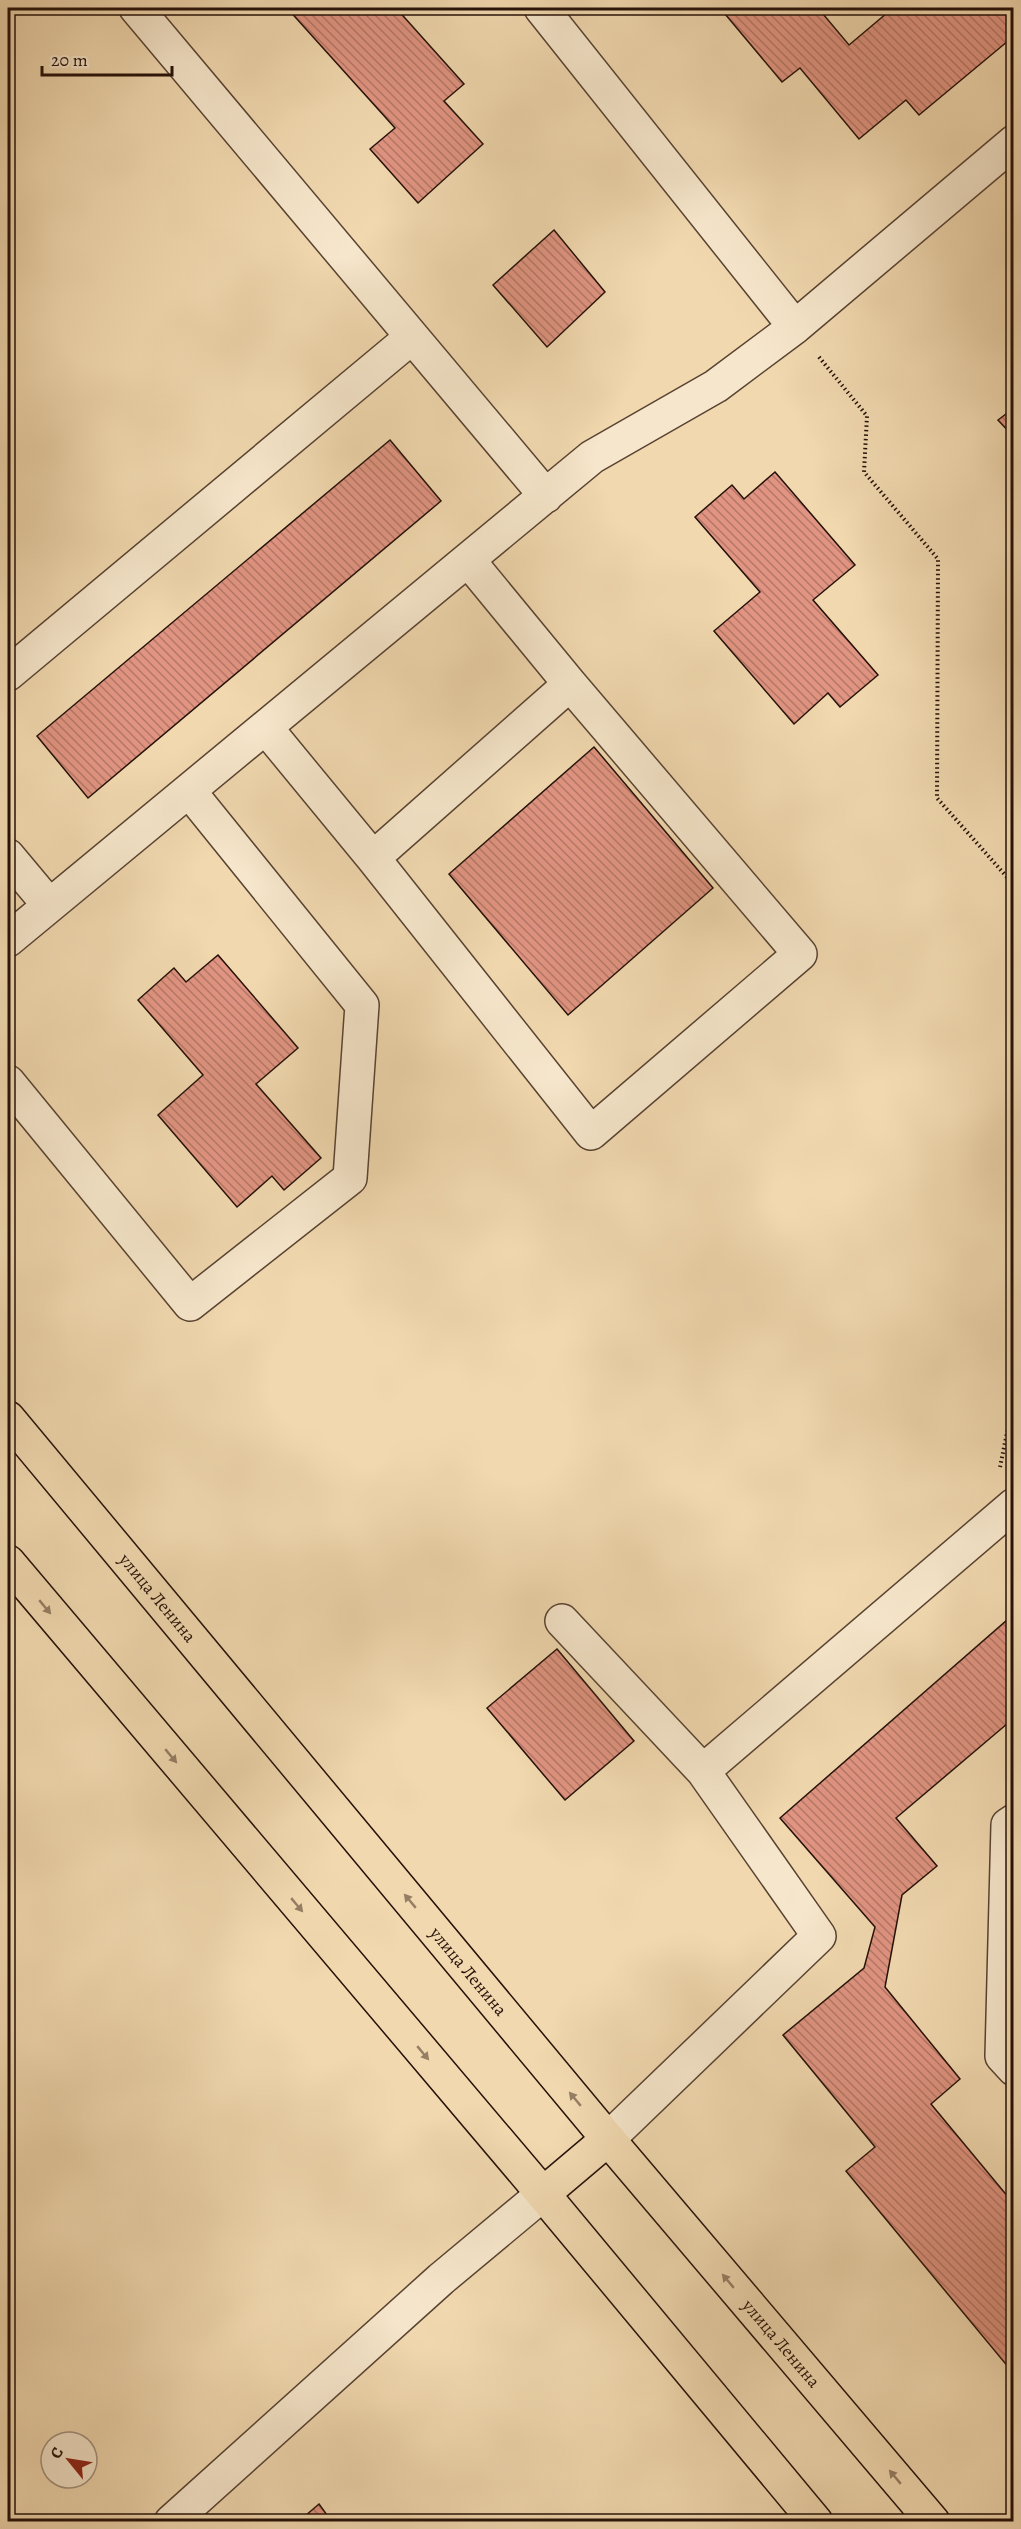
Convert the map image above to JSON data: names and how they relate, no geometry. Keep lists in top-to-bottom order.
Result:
{
  "streets": {
    "main road": ["улица Ленина"]
  },
  "scale_bar": "20 m",
  "north": "top left"
}
